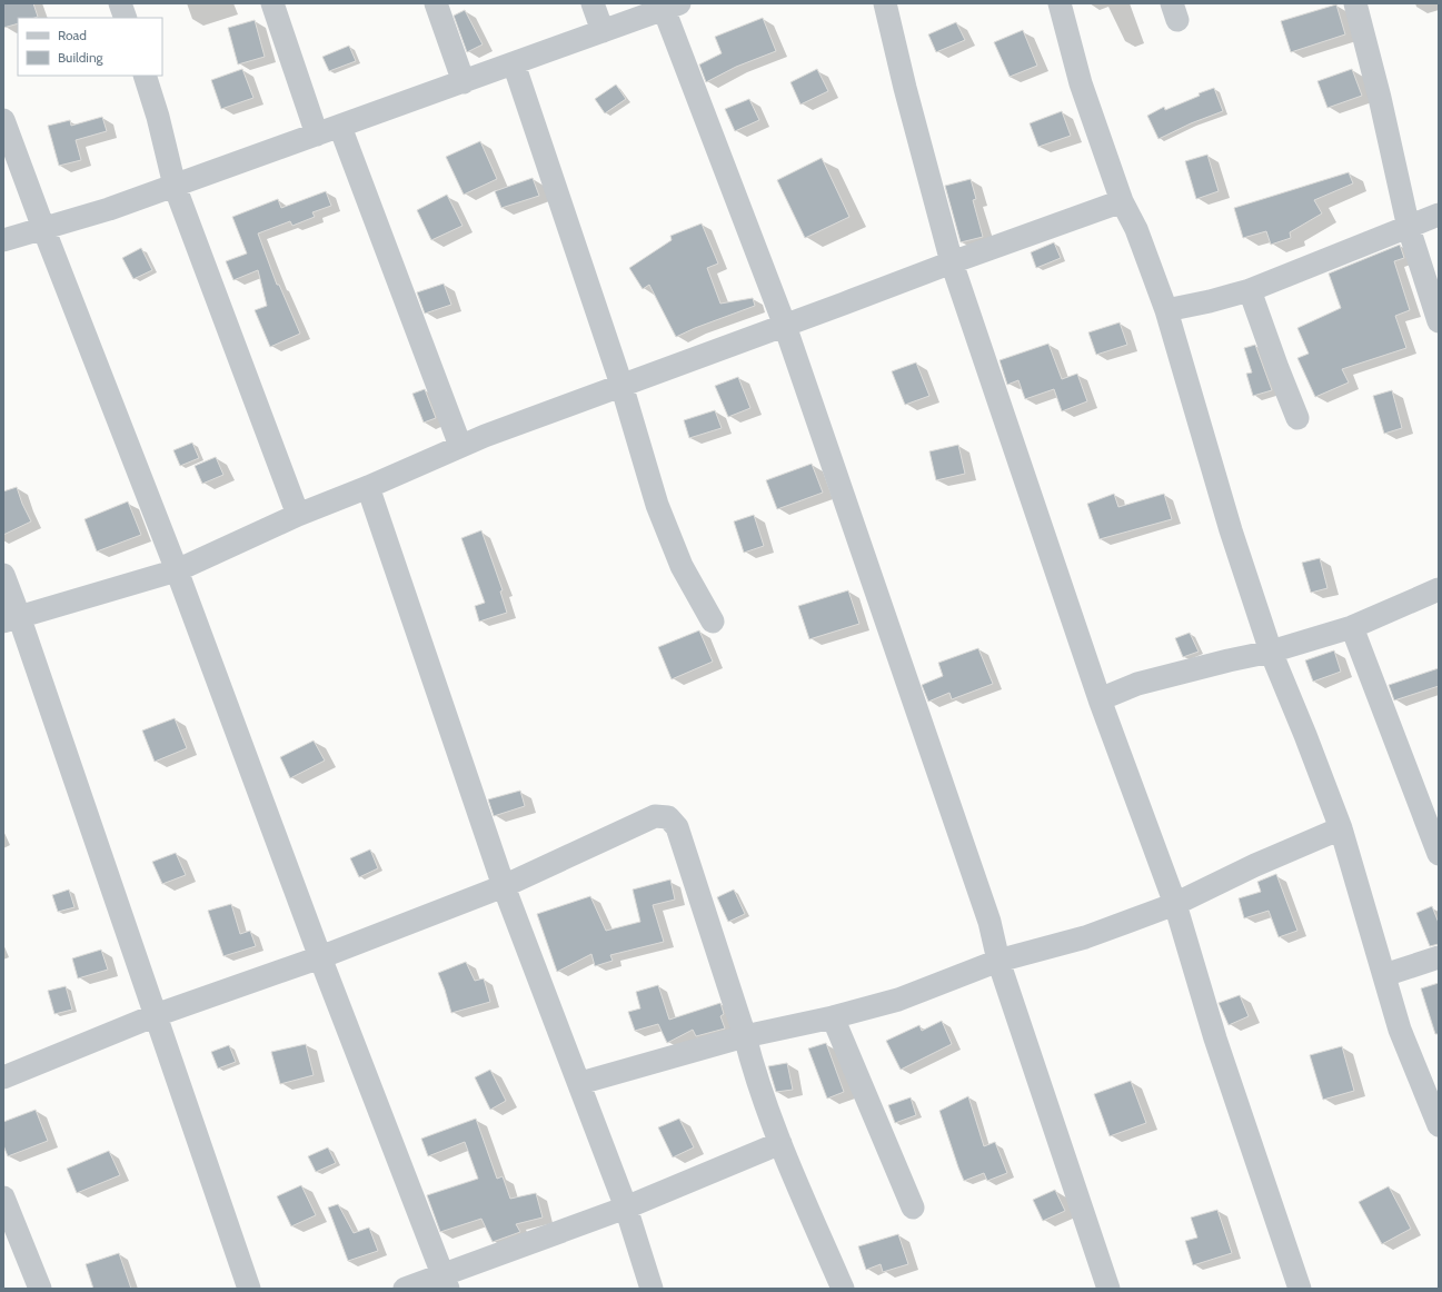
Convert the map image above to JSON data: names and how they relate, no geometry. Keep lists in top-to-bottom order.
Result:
{
  "legend": ["Road", "Building"]
}
